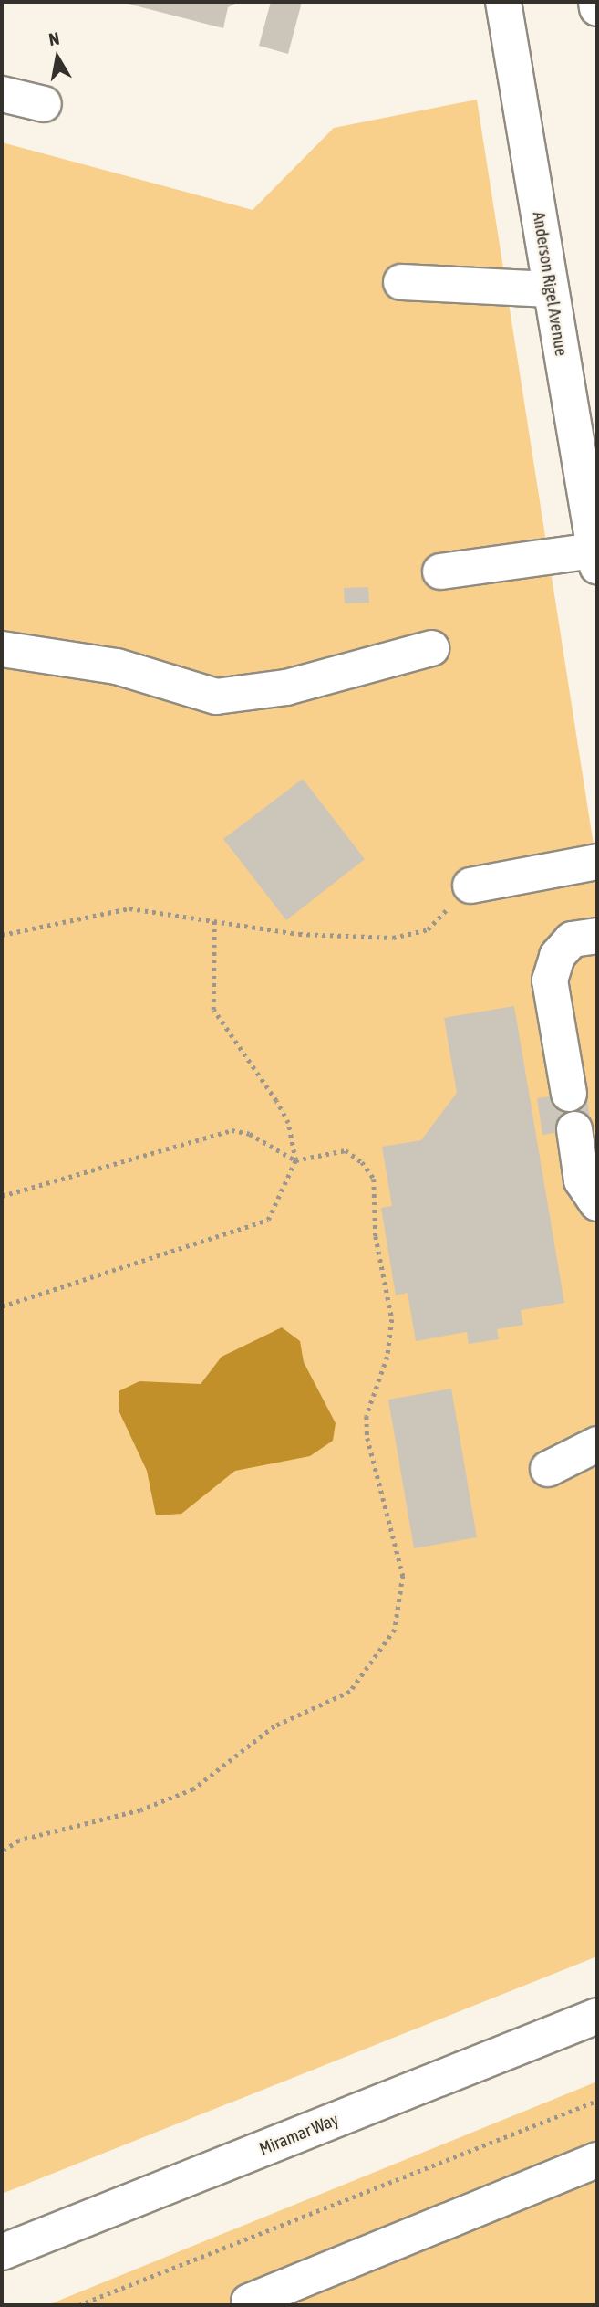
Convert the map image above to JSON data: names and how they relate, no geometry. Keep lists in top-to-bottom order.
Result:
{
  "streets": {
    "street": ["Anderson Rigel Avenue", "Miramar Way"]
  },
  "north": "top"
}
